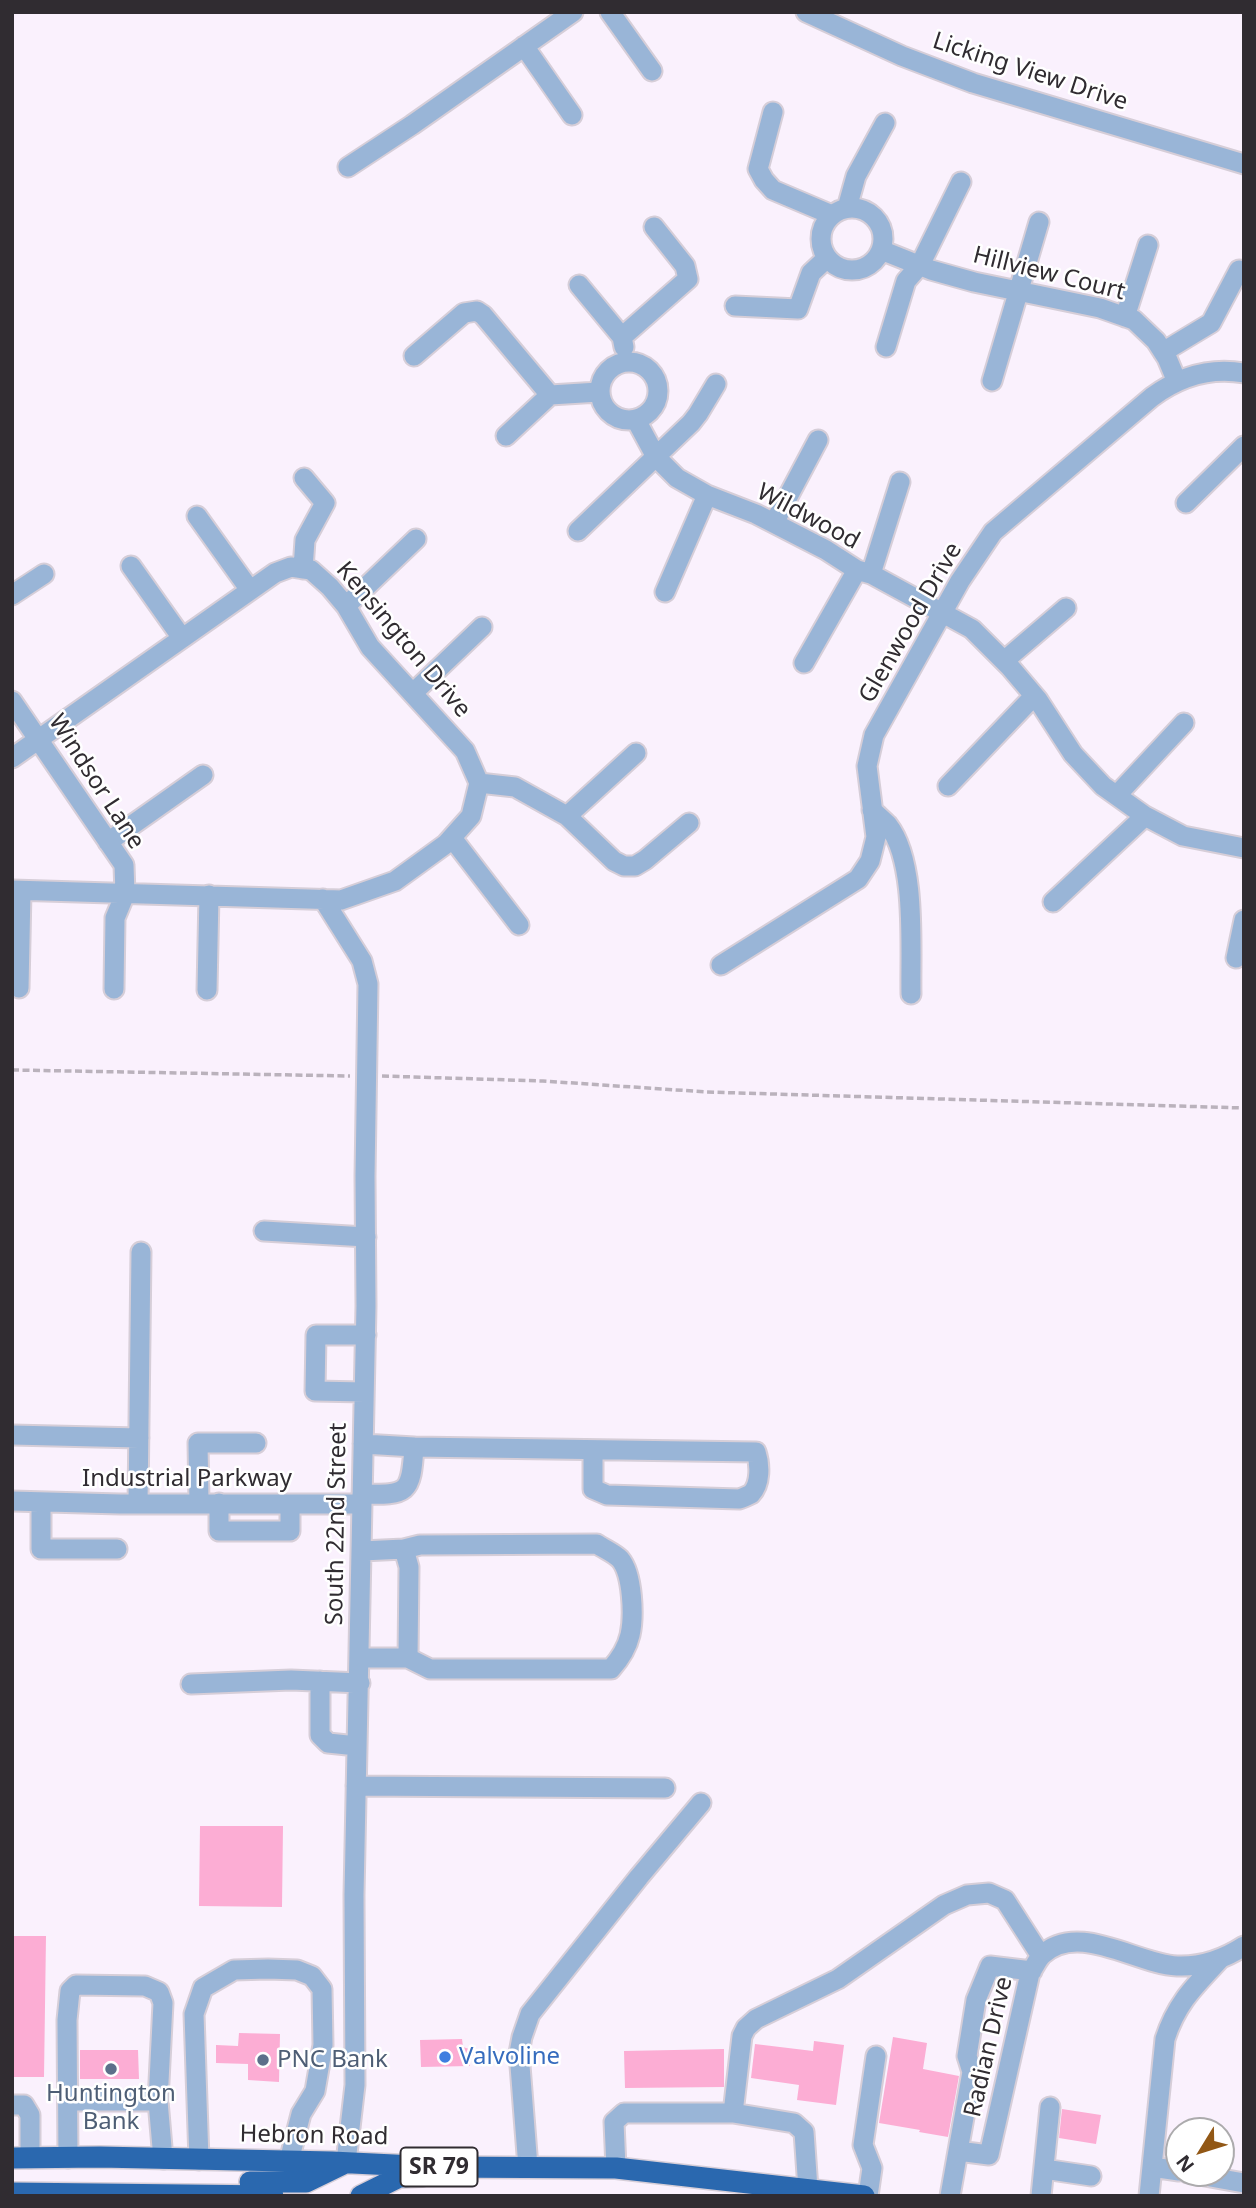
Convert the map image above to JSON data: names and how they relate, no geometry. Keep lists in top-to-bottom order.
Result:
{
  "streets": {
    "highway": ["Hebron Road", "SR 79"],
    "street": [
      "Licking View Drive",
      "Hillview Court",
      "Wildwood",
      "Glenwood Drive",
      "Kensington Drive",
      "Windsor Lane",
      "Industrial Parkway",
      "South 22nd Street",
      "Radian Drive"
    ]
  },
  "crossings": [
    ["Hillview Court", "Glenwood Drive"],
    ["Wildwood", "Glenwood Drive"],
    ["Kensington Drive", "Windsor Lane"],
    ["Industrial Parkway", "South 22nd Street"],
    ["South 22nd Street", "Hebron Road"]
  ],
  "places": ["Valvoline", "PNC Bank", "Huntington Bank"],
  "north": "bottom left"
}
